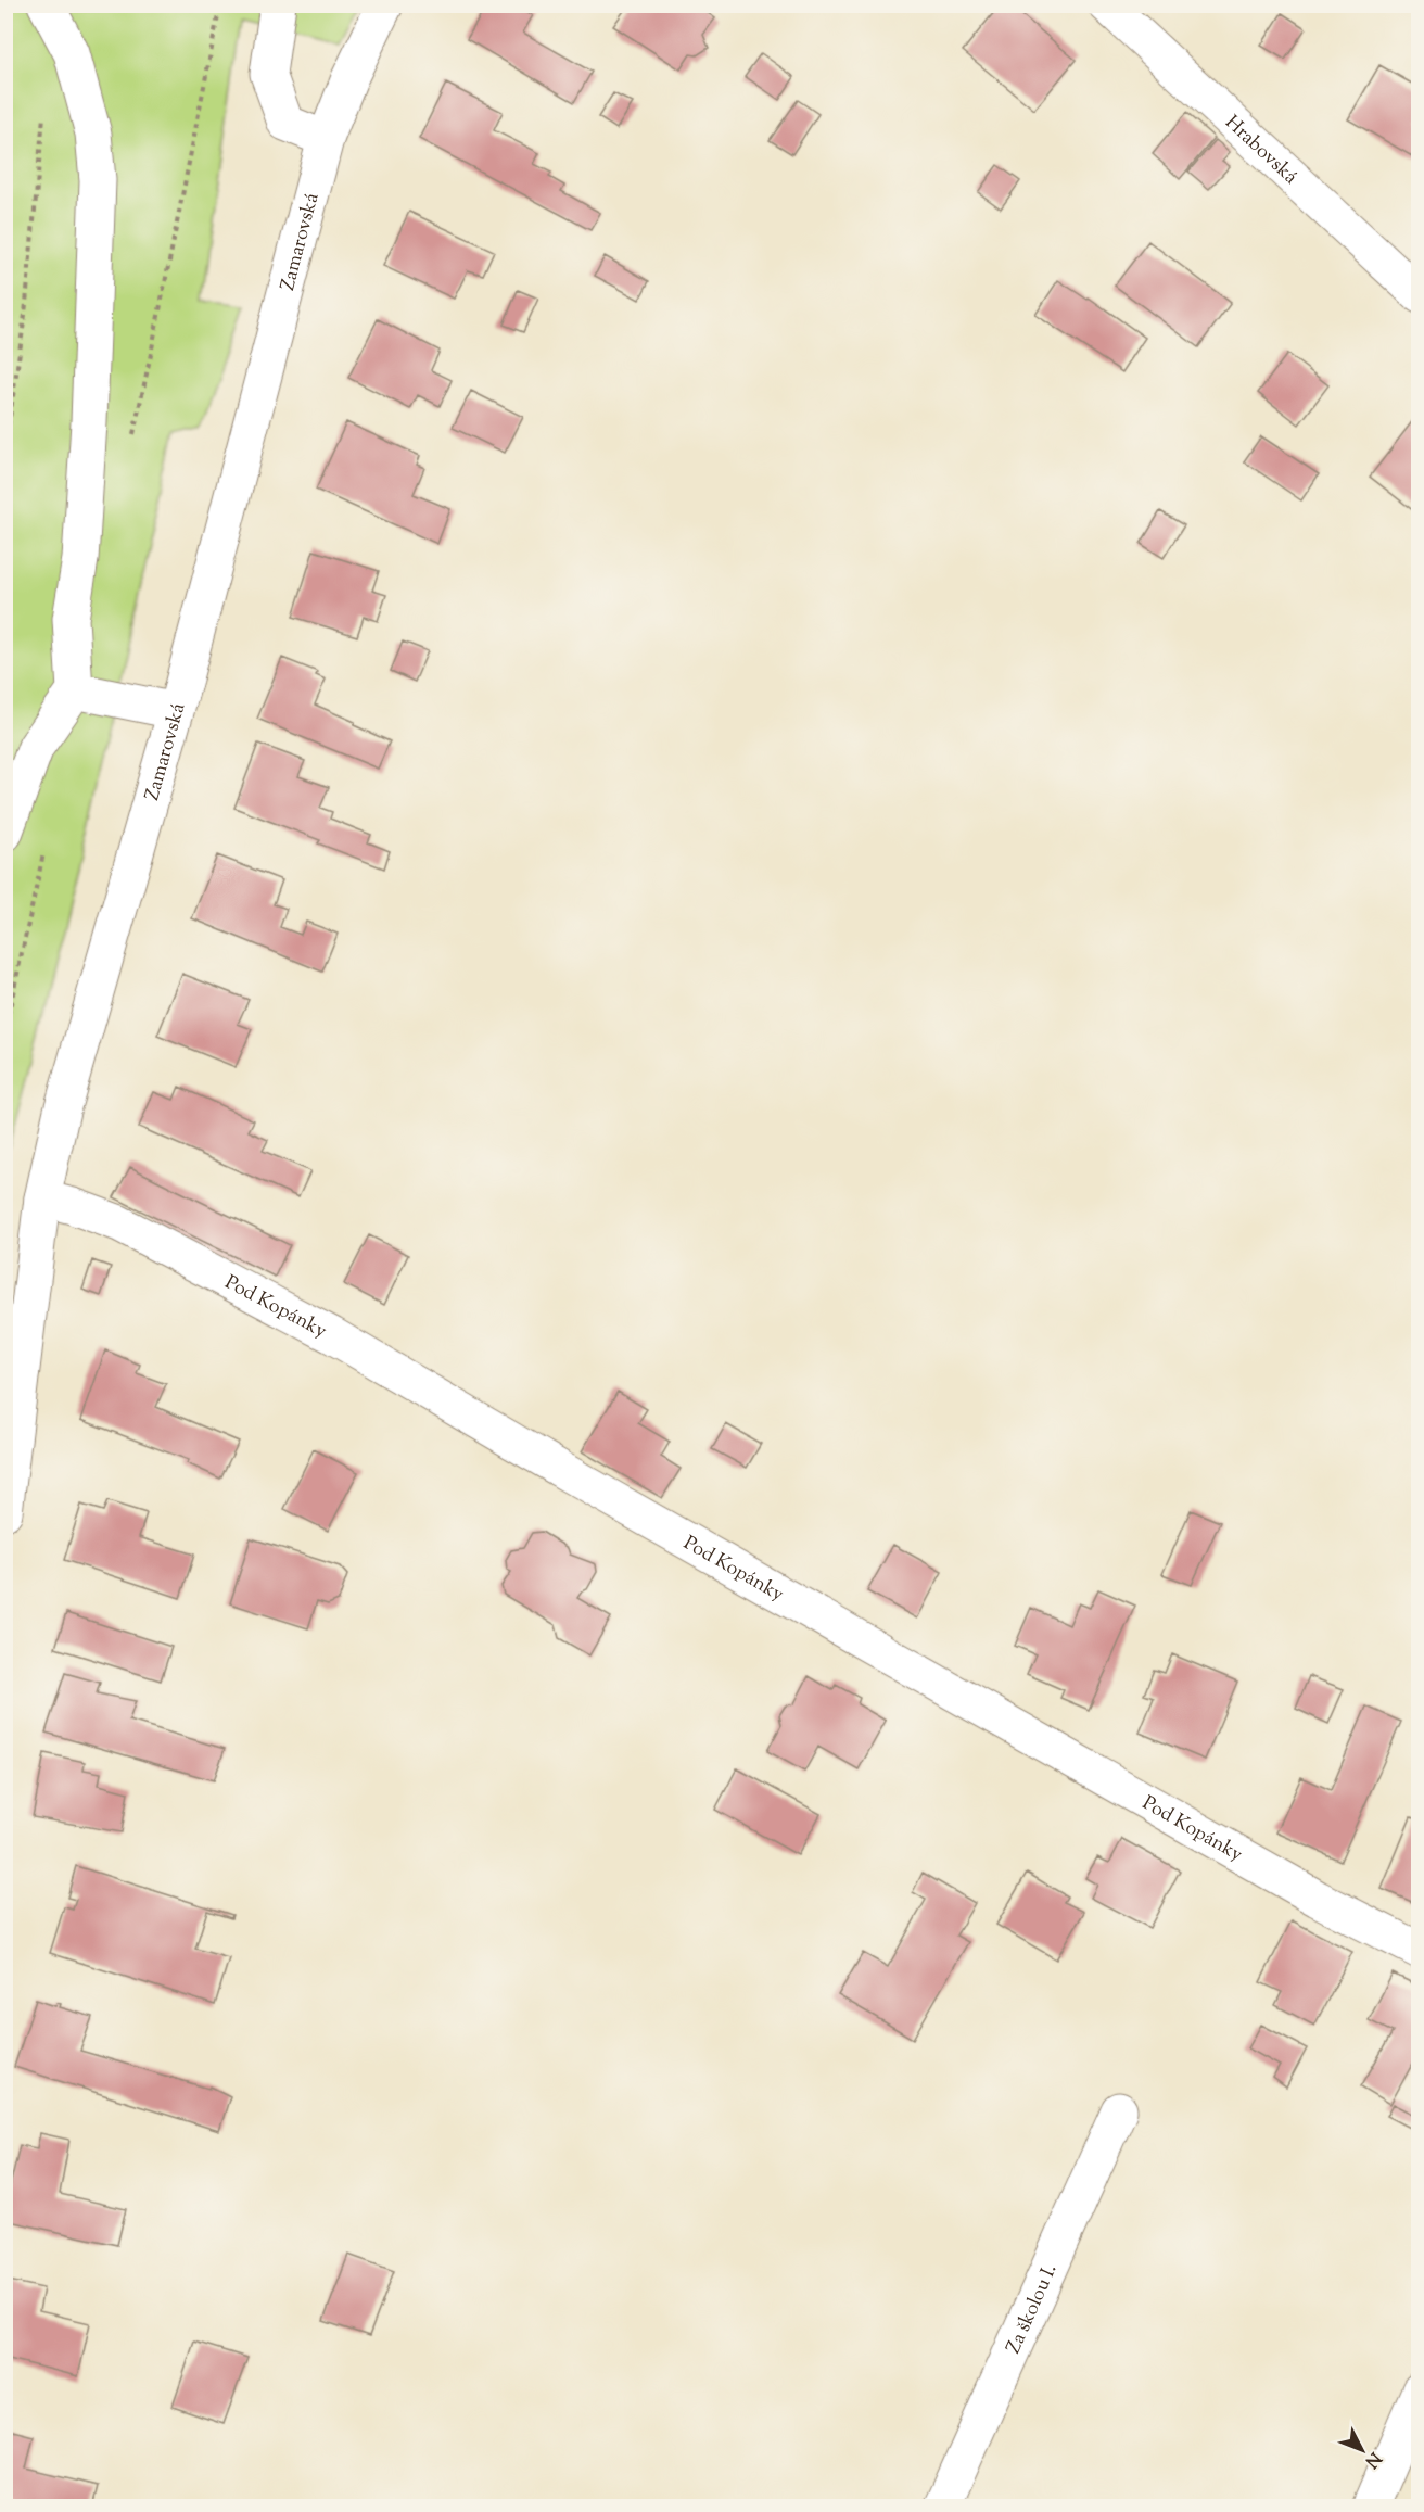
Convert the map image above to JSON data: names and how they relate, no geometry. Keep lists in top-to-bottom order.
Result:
{
  "streets": {
    "street": [
      "Hrabovská",
      "Zamarovská",
      "Pod Kopánky",
      "Za školou I."
    ]
  },
  "crossings": [
    ["Zamarovská", "Pod Kopánky"]
  ],
  "north": "bottom right"
}
